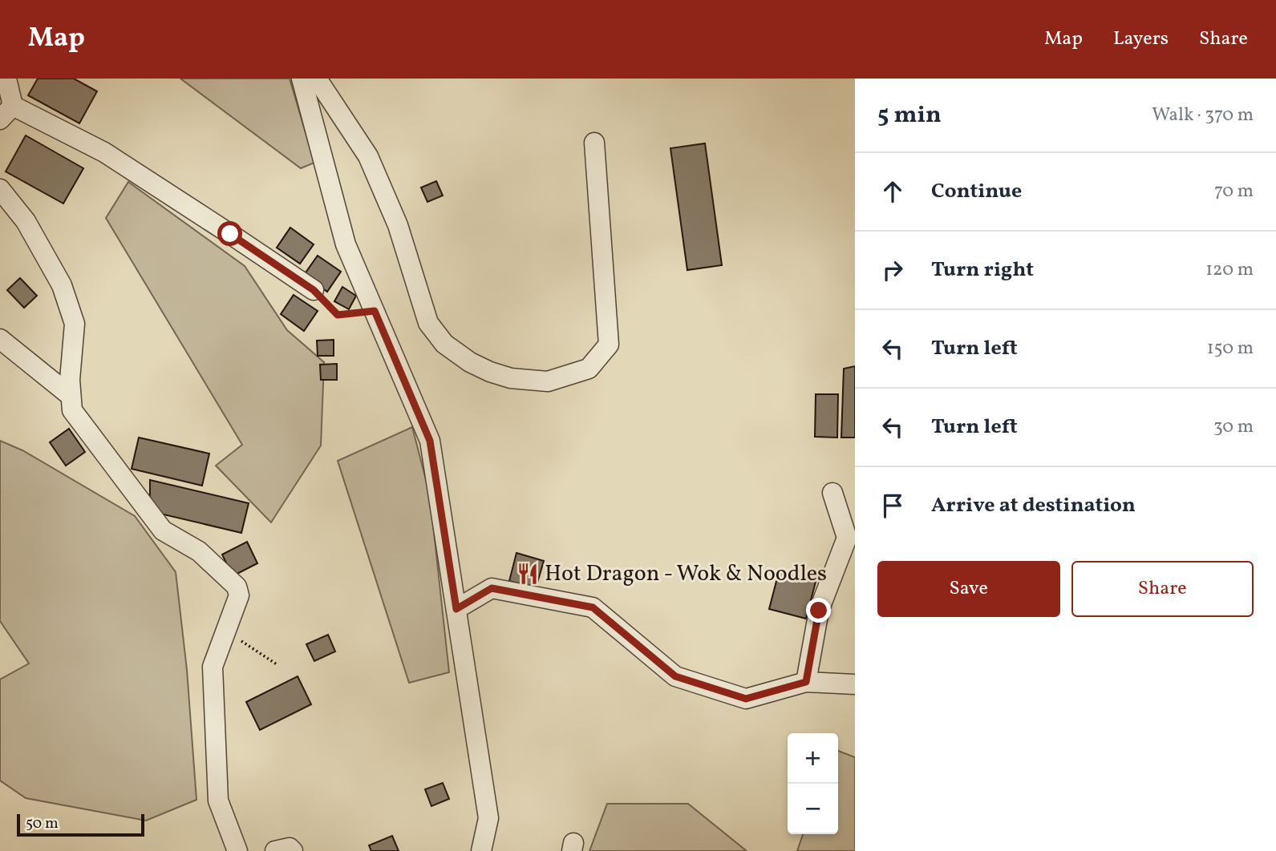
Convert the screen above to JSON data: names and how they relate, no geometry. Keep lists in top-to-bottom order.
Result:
{
  "places": {
    "restaurant": ["Hot Dragon - Wok & Noodles"]
  },
  "scale_bar": "50 m",
  "page": {
    "header": "Map",
    "nav": ["Map", "Layers", "Share"],
    "heading": ["5 min", "Walk · 370 m"],
    "list": [
      ["Continue", "70 m"],
      ["Turn right", "120 m"],
      ["Turn left", "150 m"],
      ["Turn left", "30 m"],
      "Arrive at destination"
    ],
    "buttons": ["Save", "Share"],
    "map_buttons": ["+", "−"],
    "scale": "50 m"
  }
}
